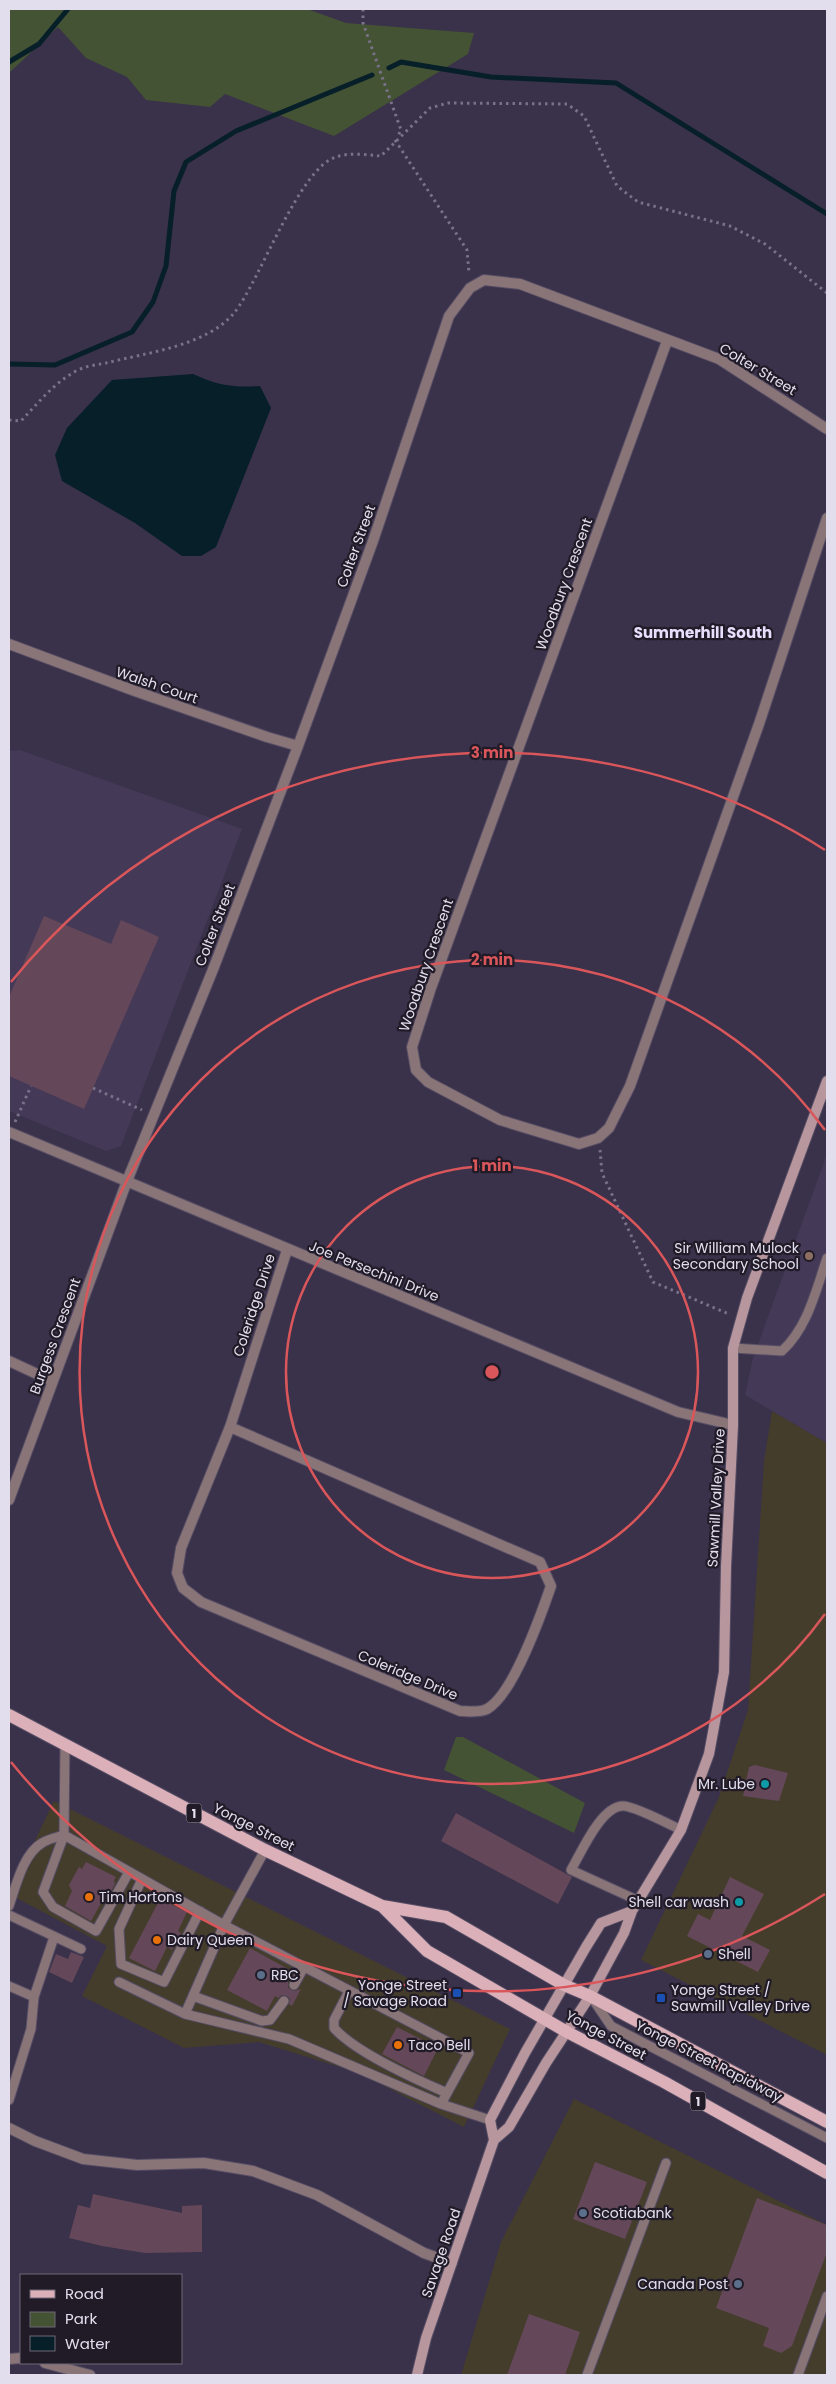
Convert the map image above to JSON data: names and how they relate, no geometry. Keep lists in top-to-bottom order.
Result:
{
  "streets": {
    "main road": ["1", "Yonge Street"],
    "street": [
      "Colter Street",
      "Woodbury Crescent",
      "Walsh Court",
      "Joe Persechini Drive",
      "Coleridge Drive",
      "Burgess Crescent",
      "Sawmill Valley Drive",
      "Savage Road"
    ],
    "lane": ["Yonge Street Rapidway"]
  },
  "crossings": [
    ["Colter Street", "Woodbury Crescent"],
    ["Colter Street", "Walsh Court"],
    ["Colter Street", "Joe Persechini Drive"],
    ["Colter Street", "Burgess Crescent"],
    ["Joe Persechini Drive", "Coleridge Drive"],
    ["Joe Persechini Drive", "Burgess Crescent"],
    ["Joe Persechini Drive", "Sawmill Valley Drive"],
    ["Sawmill Valley Drive", "Yonge Street"],
    ["Sawmill Valley Drive", "Yonge Street Rapidway"],
    ["Sawmill Valley Drive", "Savage Road"],
    ["Yonge Street", "Yonge Street Rapidway"],
    ["Yonge Street", "Savage Road"]
  ],
  "districts": ["Summerhill South"],
  "places": {
    "other": [
      "Sir William Mulock Secondary School",
      "Mr. Lube",
      "Tim Hortons",
      "Shell car wash",
      "Dairy Queen",
      "Shell",
      "RBC",
      "Taco Bell",
      "Scotiabank",
      "Canada Post"
    ],
    "transit": ["Yonge Street / Savage Road", "Yonge Street / Sawmill Valley Drive"]
  },
  "legend": ["Road", "Park", "Water"],
  "rings": ["3 min", "2 min", "1 min"]
}
